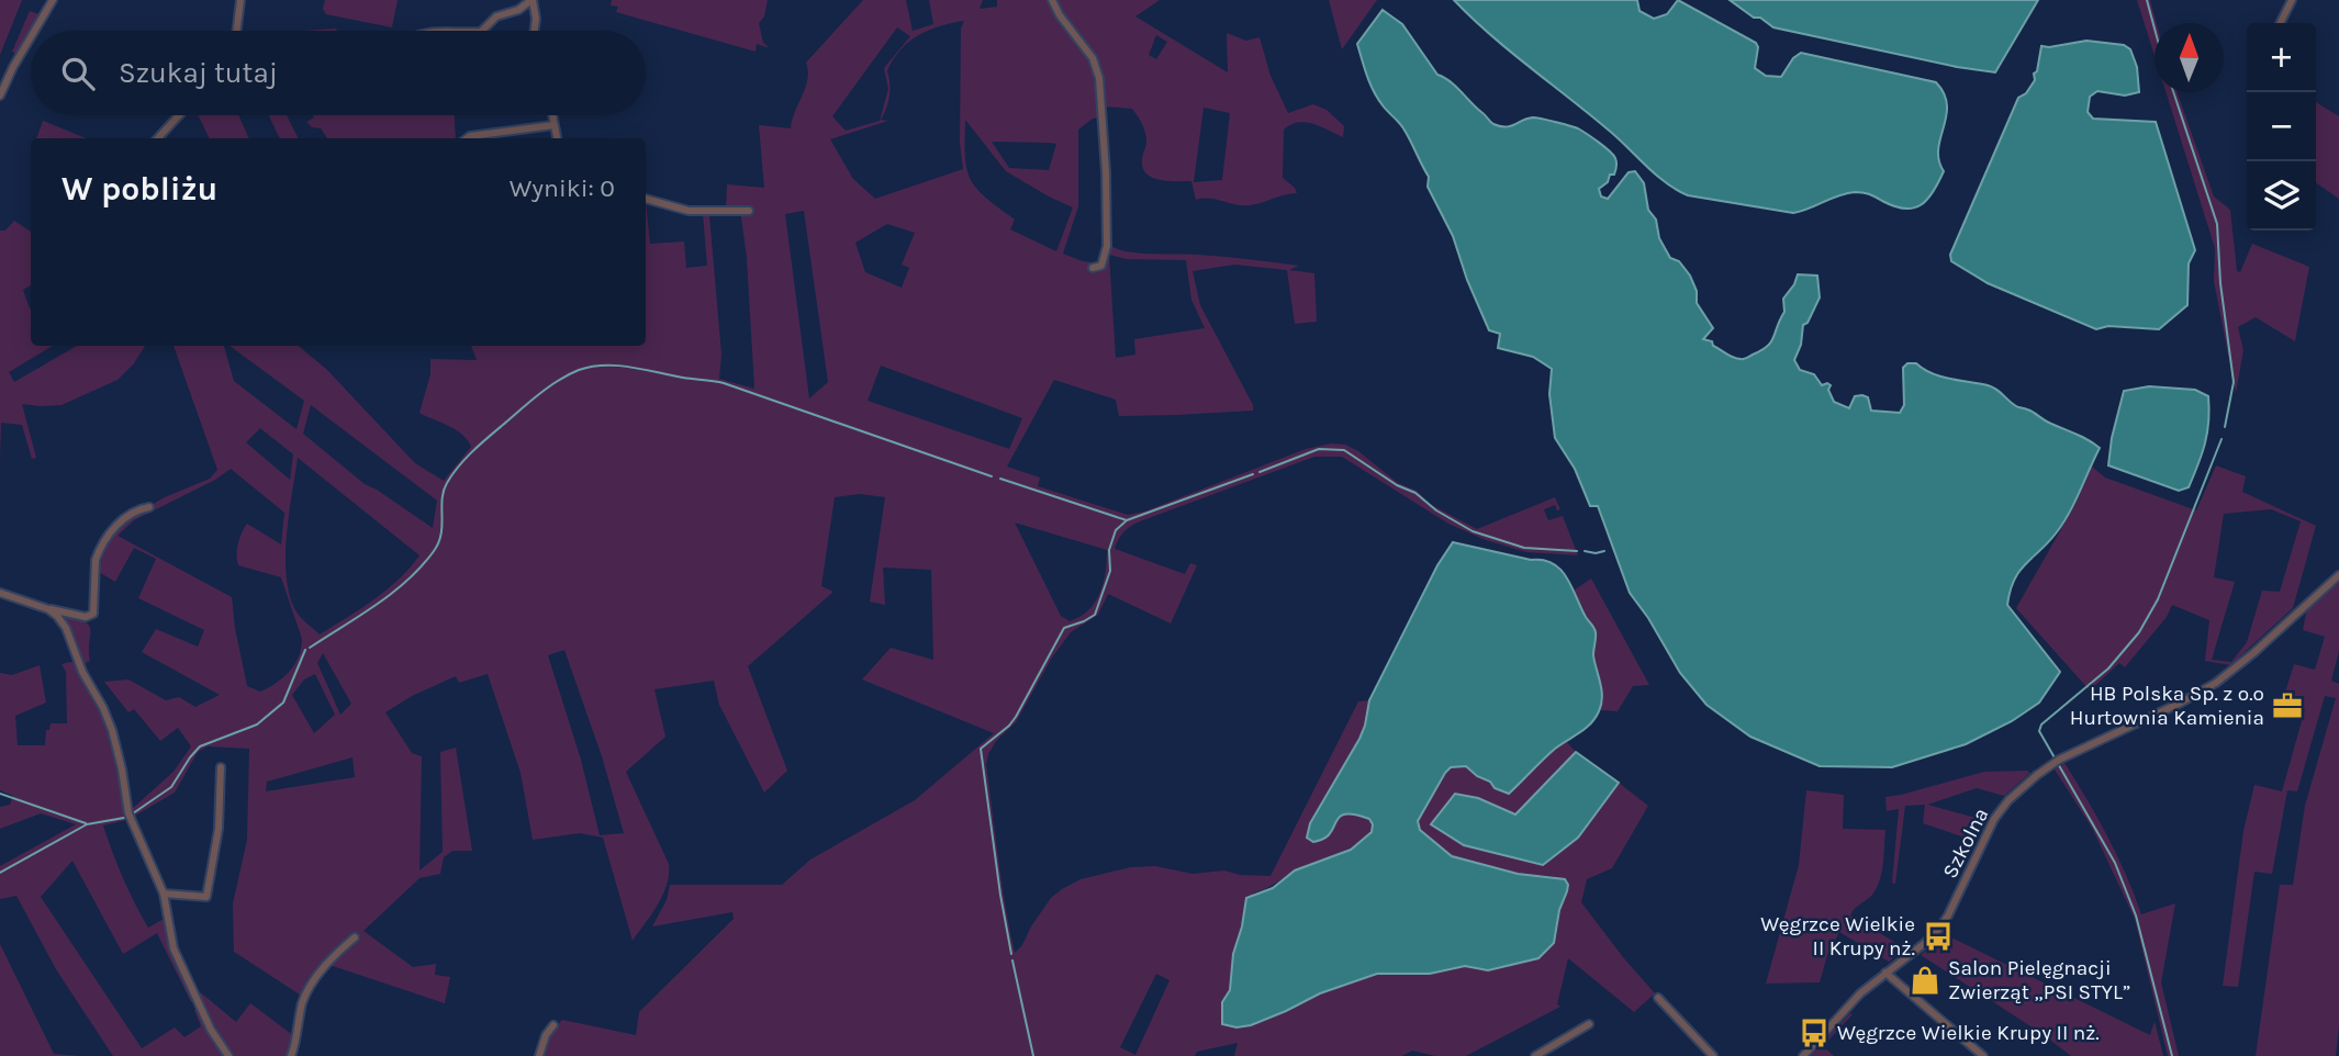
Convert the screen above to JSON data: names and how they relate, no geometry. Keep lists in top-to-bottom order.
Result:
{
  "streets": {
    "street": ["Szkolna"]
  },
  "places": {
    "office": ["HB Polska Sp. z o.o Hurtownia Kamienia"],
    "bus stop": ["Węgrzce Wielkie II Krupy nż.", "Węgrzce Wielkie Krupy II nż."],
    "shop": ["Salon Pielęgnacji Zwierząt „PSI STYL”"]
  },
  "north": "top",
  "page": {
    "map_buttons": ["+", "−"],
    "search": "Szukaj tutaj",
    "heading": ["W pobliżu", "Wyniki: 0"]
  }
}
